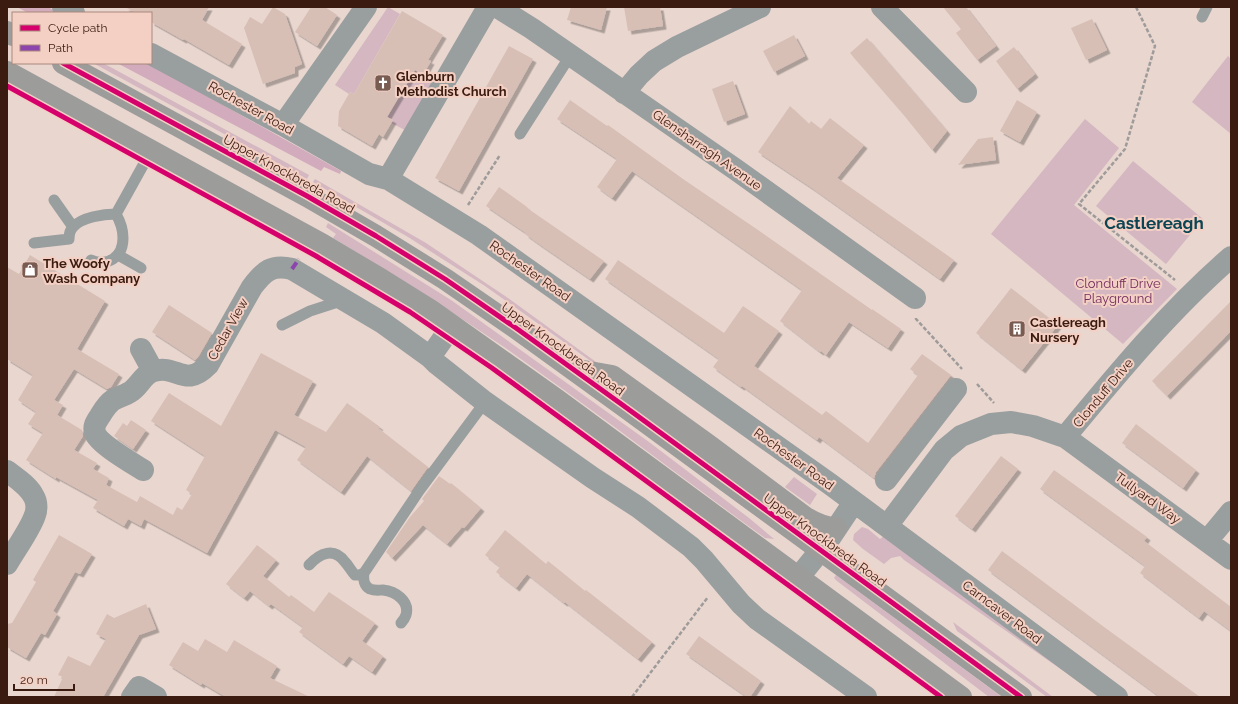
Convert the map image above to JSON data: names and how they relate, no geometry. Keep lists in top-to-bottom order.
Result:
{
  "streets": {
    "highway": ["Upper Knockbreda Road"],
    "street": [
      "Rochester Road",
      "Glensharragh Avenue",
      "Cedar View",
      "Clonduff Drive",
      "Tullyard Way",
      "Carncaver Road"
    ]
  },
  "crossings": [
    ["Rochester Road", "Clonduff Drive"],
    ["Rochester Road", "Carncaver Road"],
    ["Clonduff Drive", "Tullyard Way"],
    ["Clonduff Drive", "Carncaver Road"]
  ],
  "districts": ["Castlereagh"],
  "parks": ["Clonduff Drive Playground"],
  "places": {
    "church": ["Glenburn Methodist Church"],
    "shop": ["The Woofy Wash Company"],
    "building": ["Castlereagh Nursery"]
  },
  "legend": ["Cycle path", "Path"],
  "scale_bar": "20 m"
}
